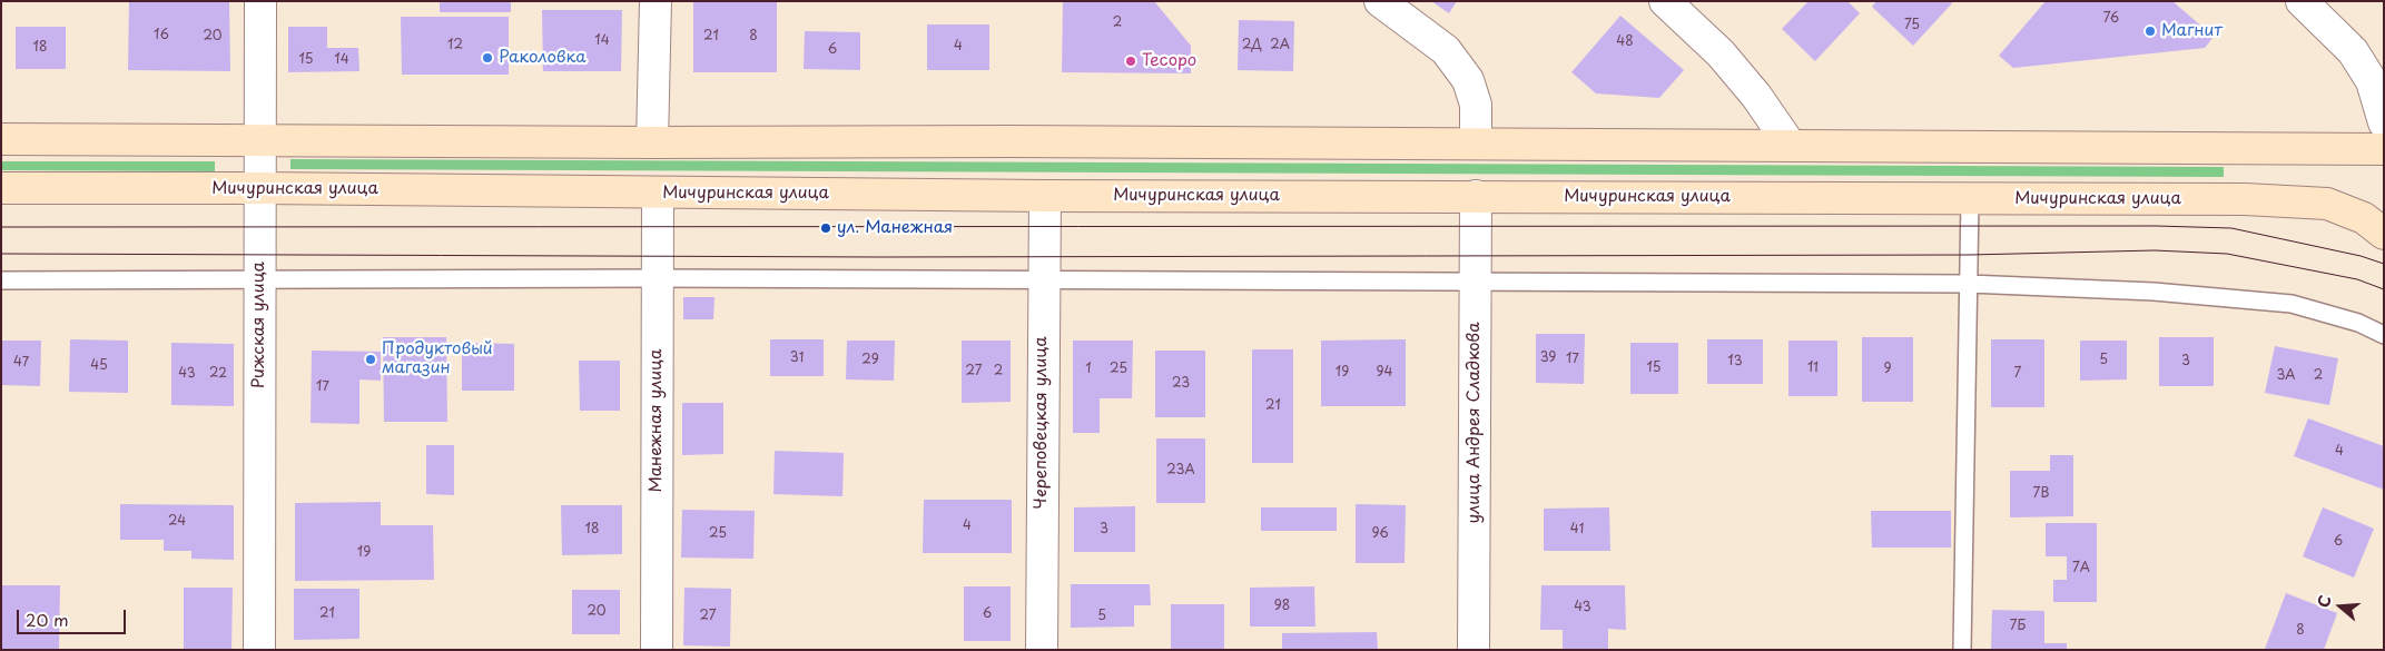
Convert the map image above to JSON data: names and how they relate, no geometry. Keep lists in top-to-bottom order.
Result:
{
  "streets": {
    "main road": ["Мичуринская улица"],
    "street": [
      "Рижская улица",
      "Манежная улица",
      "Череповецкая улица",
      "улица Андрея Сладкова"
    ]
  },
  "crossings": [
    ["Мичуринская улица", "Рижская улица"],
    ["Мичуринская улица", "Манежная улица"],
    ["Мичуринская улица", "Череповецкая улица"],
    ["Мичуринская улица", "улица Андрея Сладкова"]
  ],
  "places": [
    "Магнит",
    "Раколовка",
    "Тесоро",
    "ул. Манежная",
    "Продуктовый магазин"
  ],
  "house_numbers": [
    "76",
    "2",
    "75",
    "16",
    "20",
    "21",
    "8",
    "14",
    "48",
    "12",
    "2Д",
    "2А",
    "4",
    "18",
    "6",
    "15",
    "14",
    "31",
    "39",
    "17",
    "29",
    "5",
    "13",
    "3",
    "47",
    "45",
    "15",
    "11",
    "1",
    "25",
    "9",
    "27",
    "2",
    "19",
    "94",
    "43",
    "22",
    "7",
    "3А",
    "2",
    "23",
    "17",
    "21",
    "4",
    "23А",
    "7В",
    "24",
    "4",
    "18",
    "3",
    "41",
    "25",
    "96",
    "6",
    "19",
    "7А",
    "98",
    "43",
    "20",
    "21",
    "6",
    "27",
    "5",
    "7Б",
    "8"
  ],
  "scale_bar": "20 m",
  "north": "left"
}
